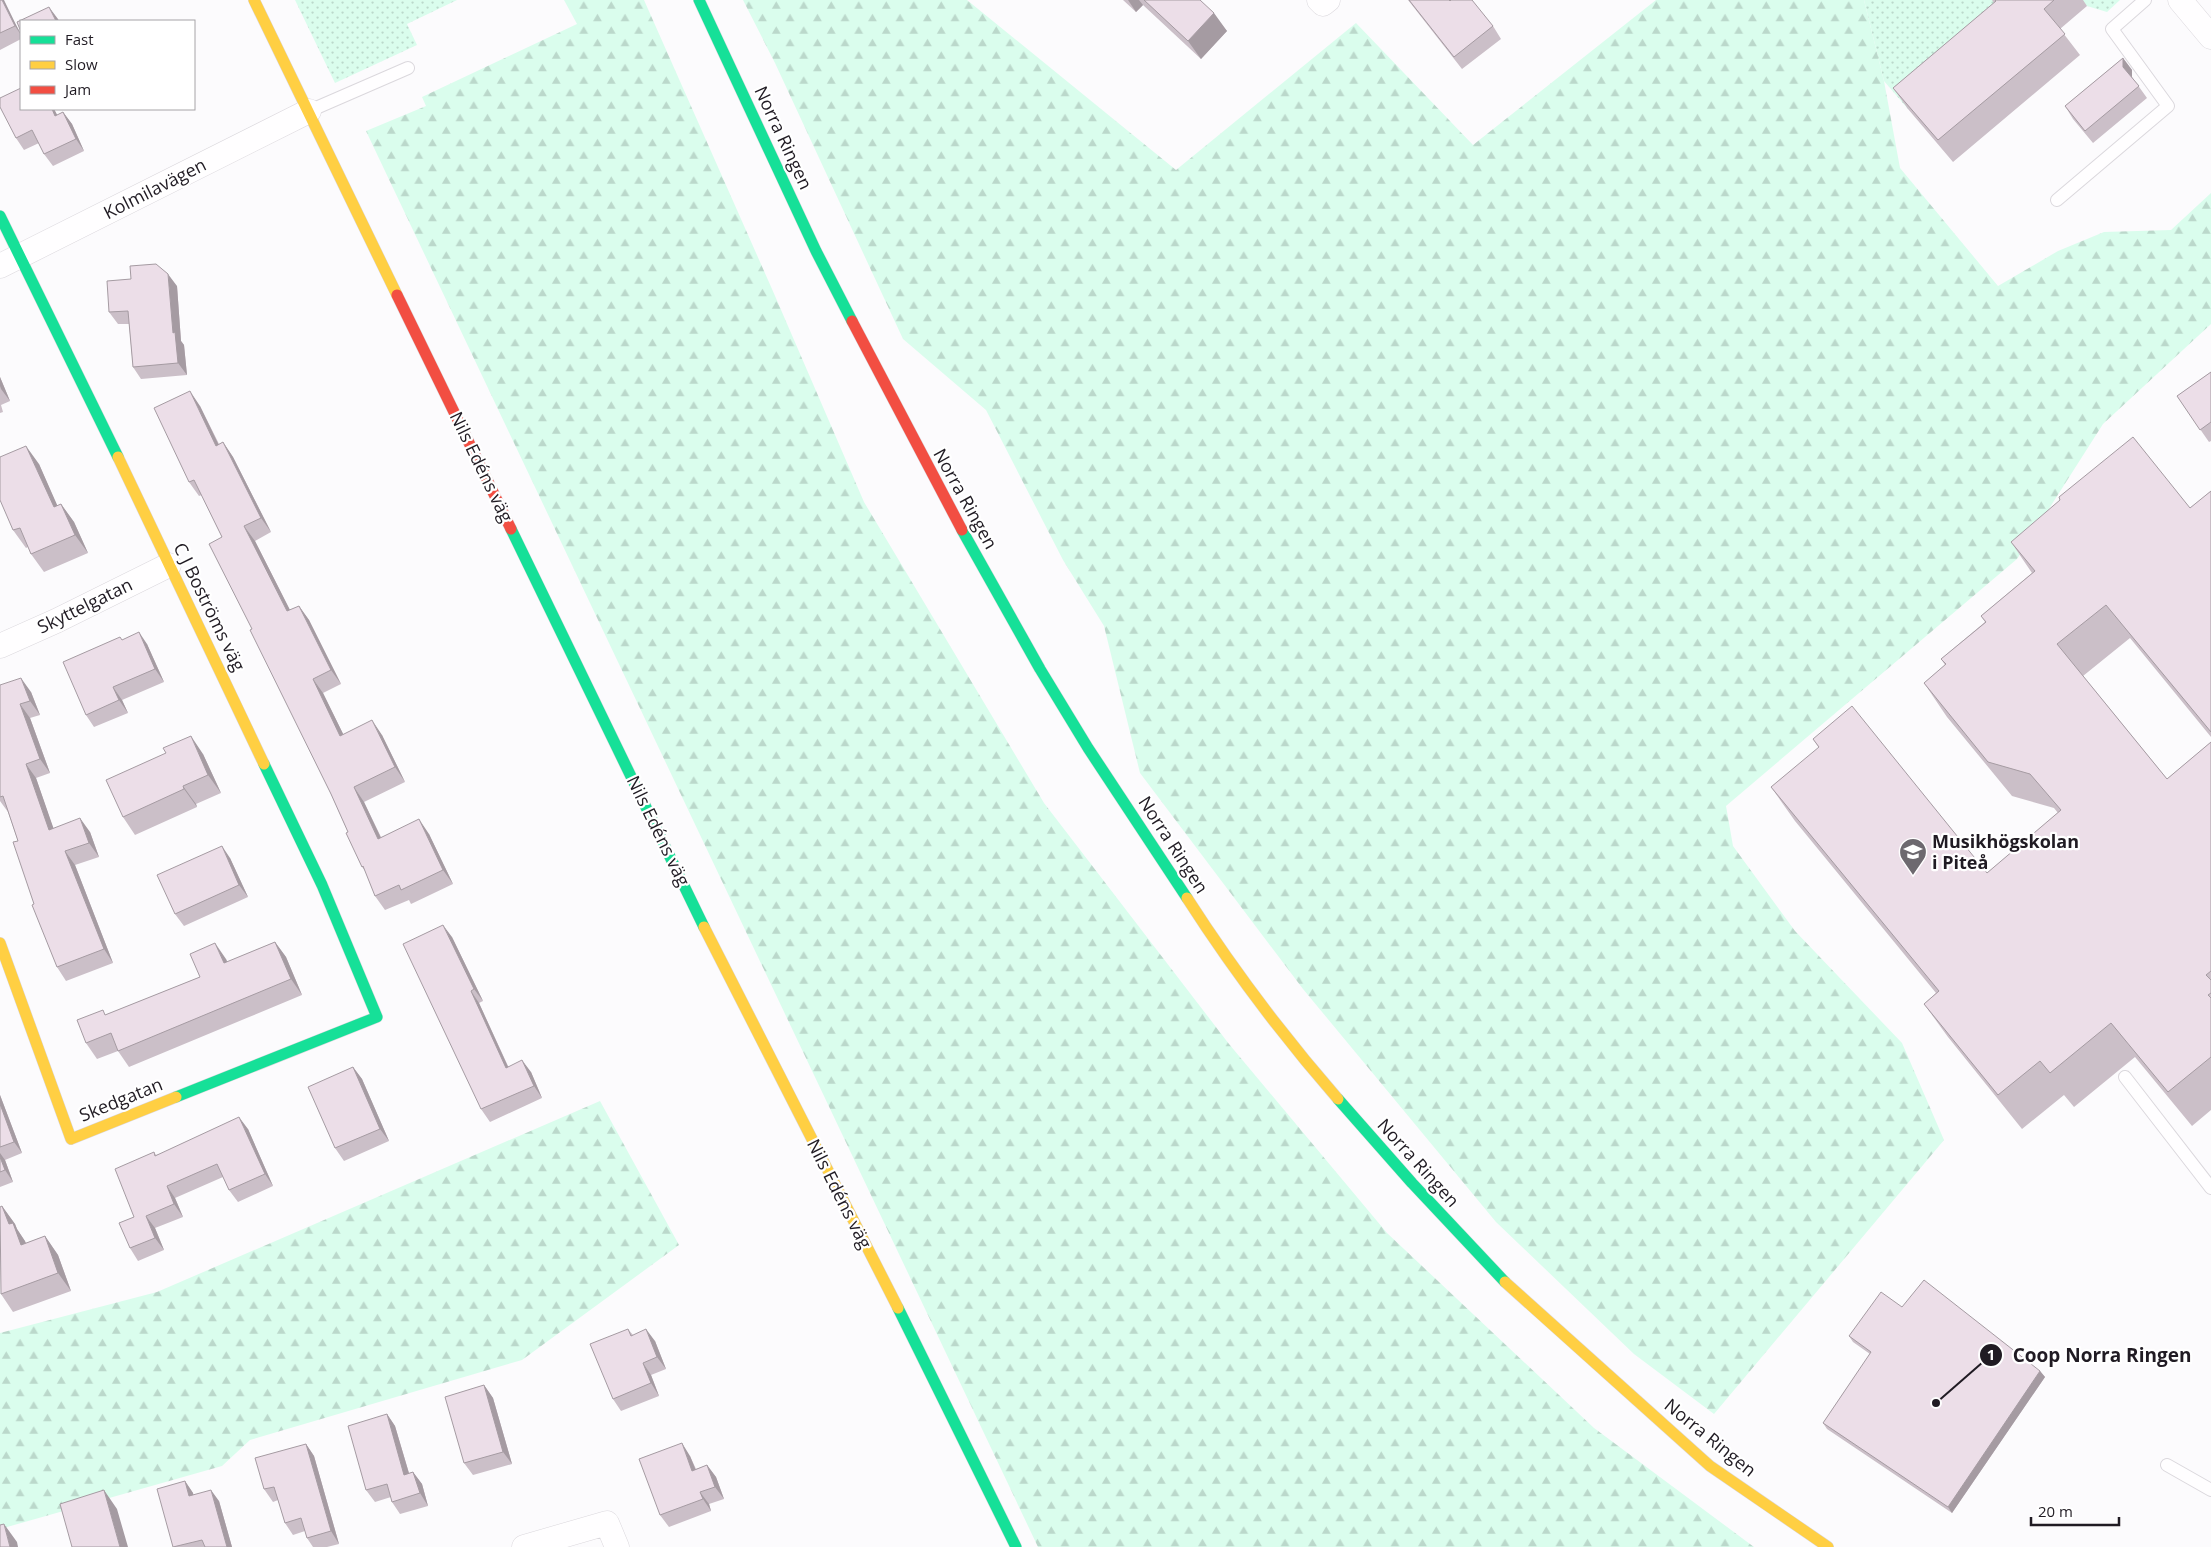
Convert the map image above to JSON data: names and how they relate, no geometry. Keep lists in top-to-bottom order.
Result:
{
  "streets": {
    "street": [
      "Norra Ringen",
      "Kolmilavägen",
      "Nils Edéns väg",
      "Skyttelgatan",
      "C J Boströms väg",
      "Skedgatan"
    ]
  },
  "crossings": [
    ["Kolmilavägen", "Nils Edéns väg"],
    ["Kolmilavägen", "C J Boströms väg"],
    ["Skyttelgatan", "C J Boströms väg"],
    ["C J Boströms väg", "Skedgatan"]
  ],
  "places": {
    "school or university": ["Musikhögskolan i Piteå"],
    "other": ["Coop Norra Ringen"]
  },
  "legend": ["Fast", "Slow", "Jam"],
  "scale_bar": "20 m"
}
